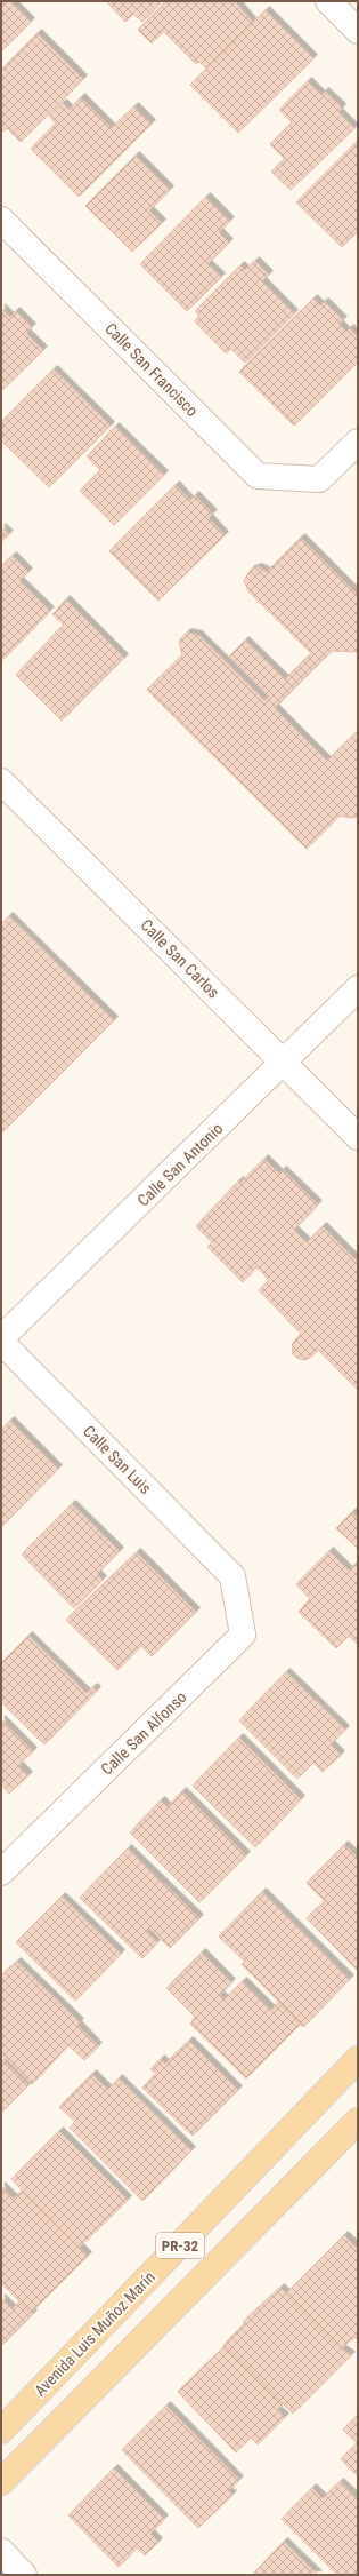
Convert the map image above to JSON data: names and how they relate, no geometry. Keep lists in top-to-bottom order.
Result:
{
  "streets": {
    "main road": ["PR-32", "Avenida Luis Muñoz Marín"],
    "street": [
      "Calle San Francisco",
      "Calle San Carlos",
      "Calle San Antonio",
      "Calle San Luis",
      "Calle San Alfonso"
    ]
  },
  "crossings": [
    ["Calle San Carlos", "Calle San Antonio"],
    ["Calle San Antonio", "Calle San Luis"],
    ["Calle San Luis", "Calle San Alfonso"]
  ]
}
